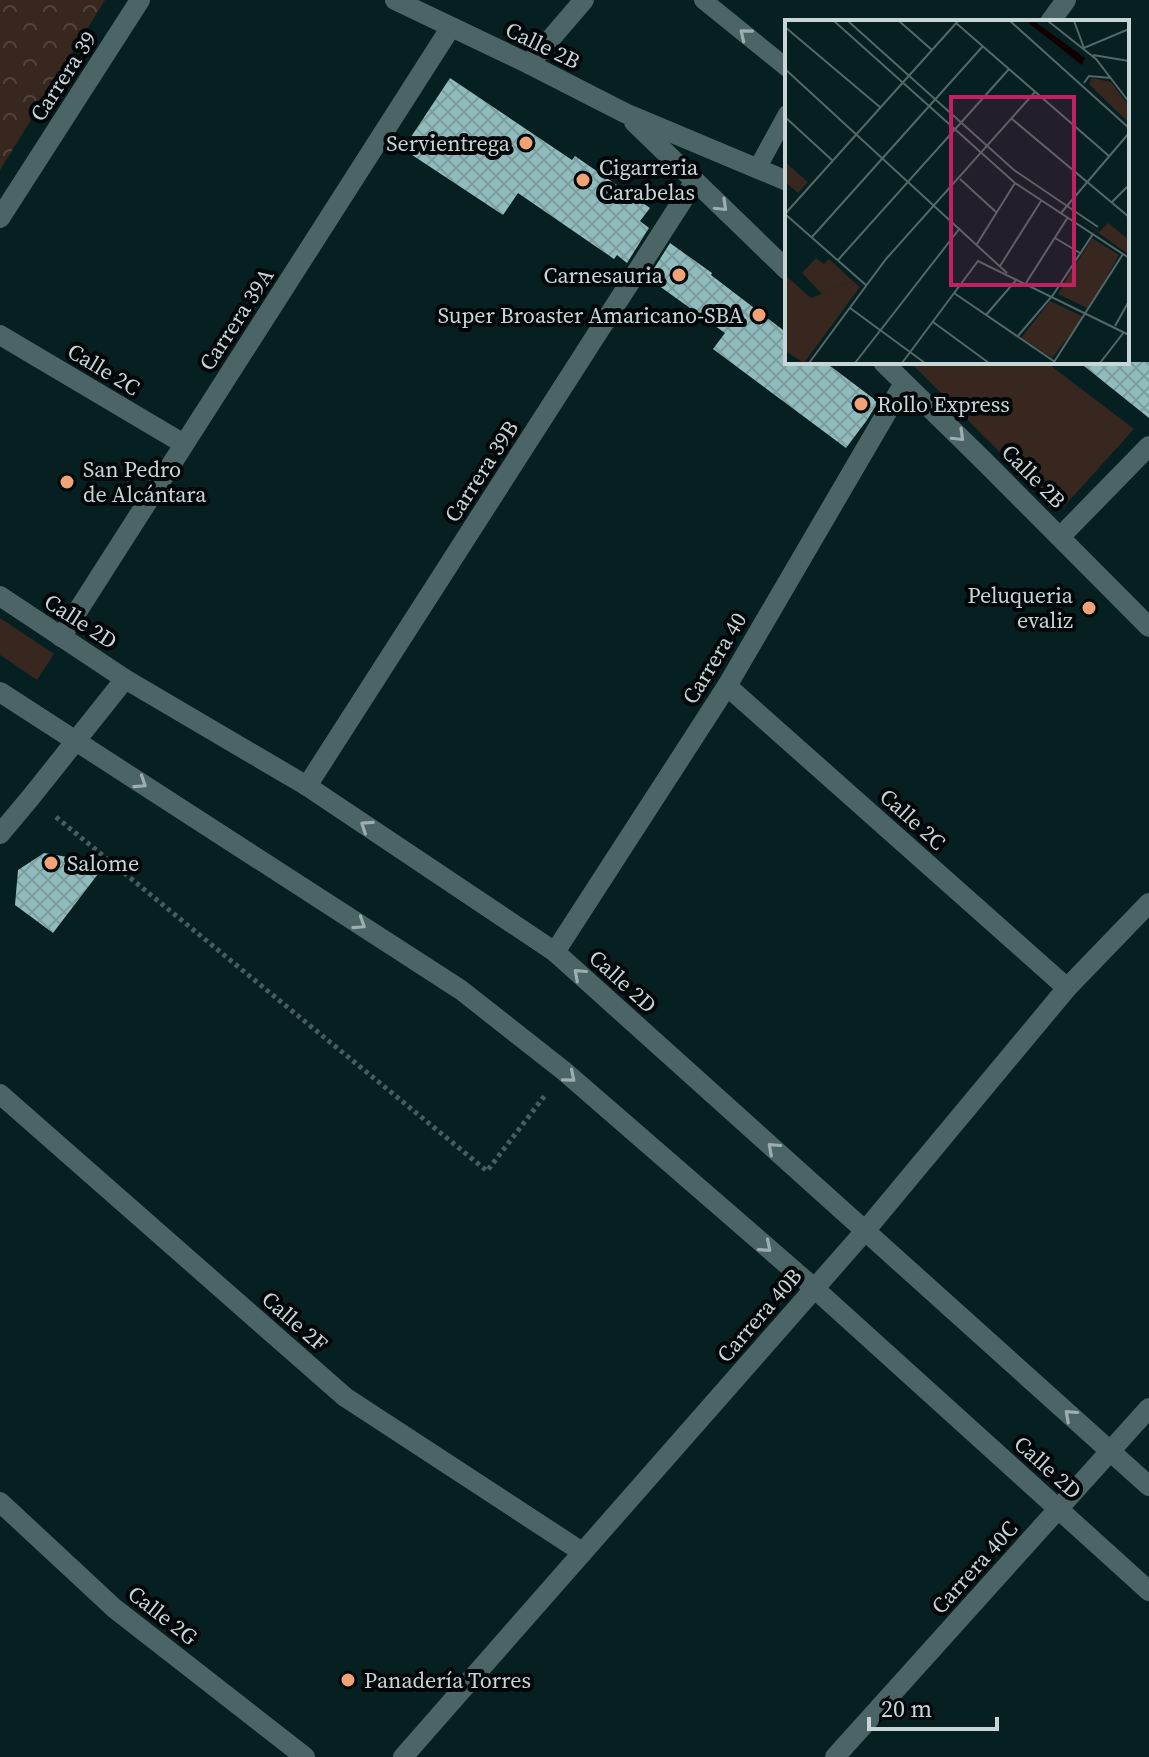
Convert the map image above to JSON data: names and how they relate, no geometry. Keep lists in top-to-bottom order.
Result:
{
  "streets": {
    "street": [
      "Calle 2B",
      "Carrera 39",
      "Carrera 39A",
      "Calle 2C",
      "Carrera 39B",
      "Calle 2D",
      "Carrera 40",
      "Carrera 40B",
      "Calle 2F",
      "Carrera 40C",
      "Calle 2G"
    ]
  },
  "crossings": [
    ["Calle 2B", "Carrera 39A"],
    ["Calle 2B", "Carrera 39B"],
    ["Calle 2B", "Carrera 40"],
    ["Carrera 39A", "Calle 2C"],
    ["Carrera 39A", "Calle 2D"],
    ["Calle 2C", "Carrera 40"],
    ["Calle 2C", "Carrera 40B"],
    ["Carrera 39B", "Calle 2D"],
    ["Calle 2D", "Carrera 40"],
    ["Calle 2D", "Carrera 40B"],
    ["Calle 2D", "Carrera 40C"],
    ["Carrera 40B", "Calle 2F"]
  ],
  "places": [
    "Servientrega",
    "Cigarreria Carabelas",
    "Carnesauria",
    "Super Broaster Amaricano-SBA",
    "Rollo Express",
    "San Pedro de Alcántara",
    "Peluqueria evaliz",
    "Salome",
    "Panadería Torres"
  ],
  "scale_bar": "20 m"
}
